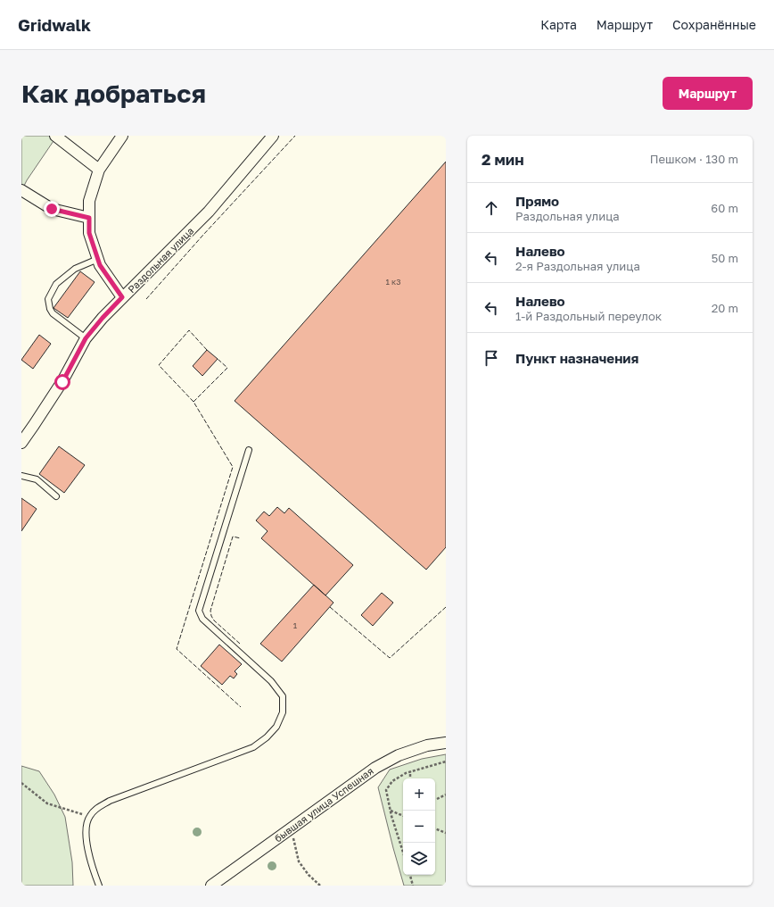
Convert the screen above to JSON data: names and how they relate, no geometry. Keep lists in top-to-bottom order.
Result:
{
  "streets": {
    "street": ["Раздольная улица", "бывшая улица Успешная"]
  },
  "house_numbers": ["1 к3", "1"],
  "page": {
    "header": "Gridwalk",
    "nav": ["Карта", "Маршрут", "Сохранённые"],
    "buttons": "Маршрут",
    "title": "Как добраться",
    "heading": ["2 мин", "Пешком · 130 m"],
    "list": [
      ["Прямо", "Раздольная улица", "60 m"],
      ["Налево", "2-я Раздольная улица", "50 m"],
      ["Налево", "1-й Раздольный переулок", "20 m"],
      "Пункт назначения"
    ],
    "map_buttons": ["+", "−"]
  }
}
